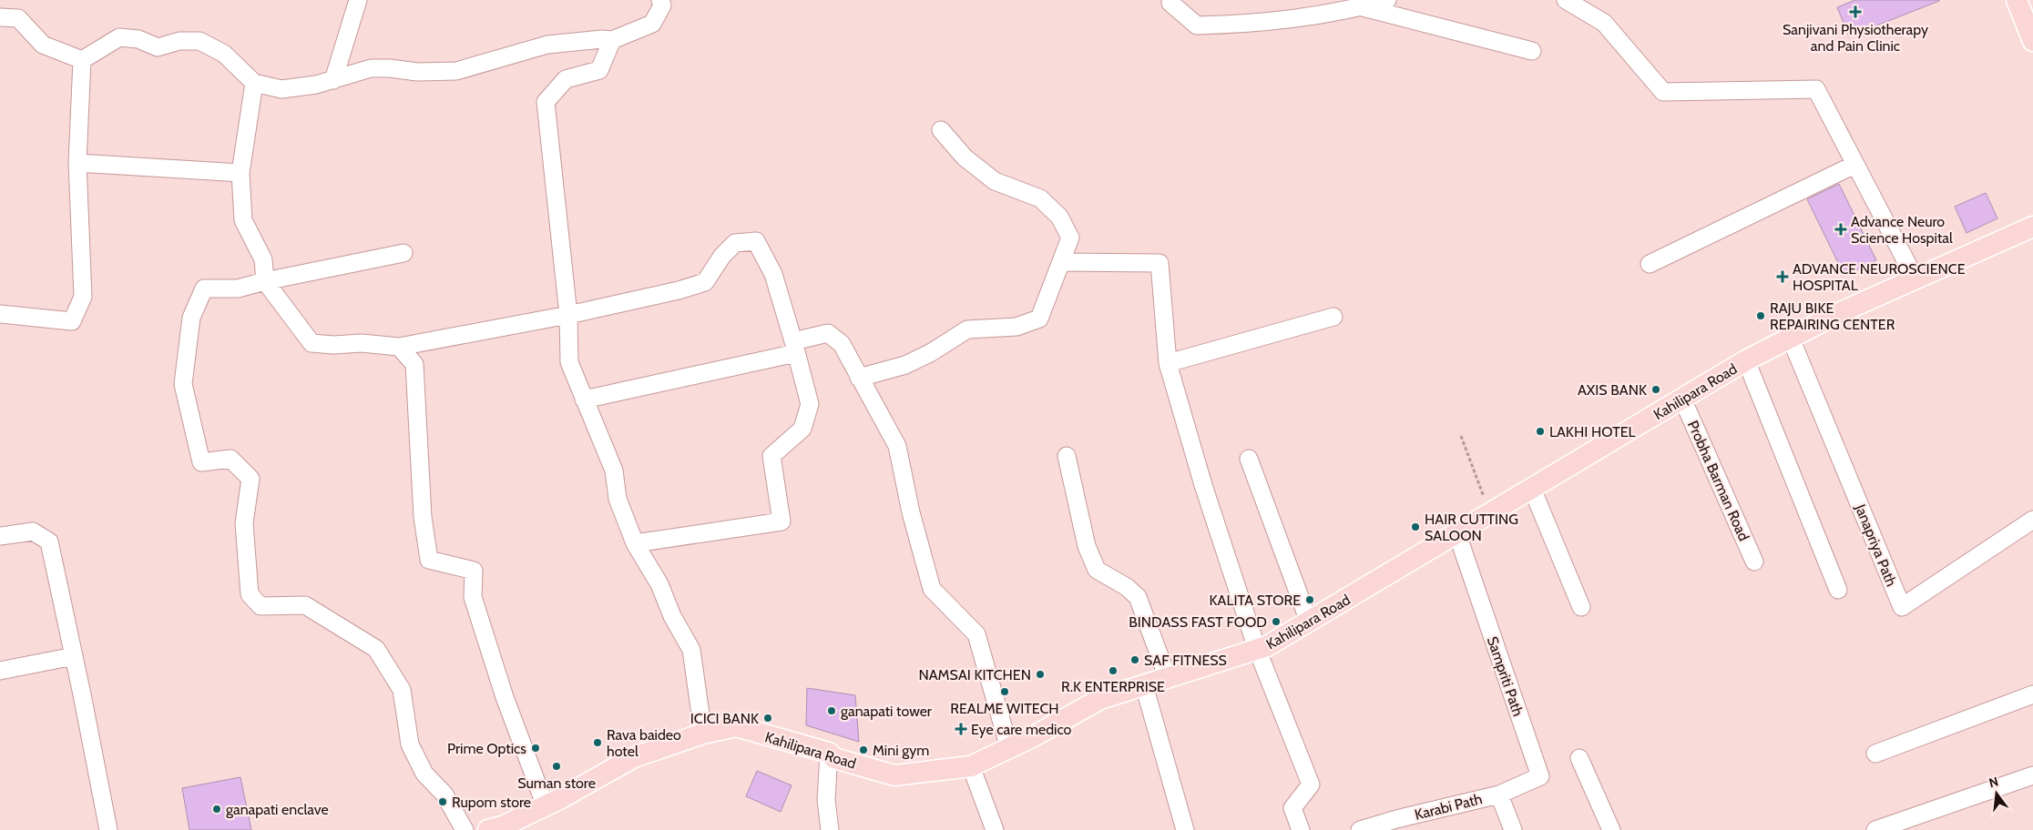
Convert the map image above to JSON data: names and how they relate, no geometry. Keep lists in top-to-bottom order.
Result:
{
  "streets": {
    "main road": ["Kahilipara Road"],
    "street": [
      "Probha Barman Road",
      "Janapriya Path",
      "Sampriti Path",
      "Karabi Path"
    ]
  },
  "crossings": [
    ["Kahilipara Road", "Probha Barman Road"],
    ["Kahilipara Road", "Janapriya Path"],
    ["Kahilipara Road", "Sampriti Path"],
    ["Sampriti Path", "Karabi Path"]
  ],
  "places": {
    "health": [
      "Sanjivani Physiotherapy and Pain Clinic",
      "Advance Neuro Science Hospital",
      "ADVANCE NEUROSCIENCE HOSPITAL",
      "Eye care medico"
    ],
    "other": [
      "RAJU BIKE REPAIRING CENTER",
      "AXIS BANK",
      "LAKHI HOTEL",
      "HAIR CUTTING SALOON",
      "KALITA STORE",
      "BINDASS FAST FOOD",
      "SAF FITNESS",
      "R.K ENTERPRISE",
      "NAMSAI KITCHEN",
      "REALME WITECH",
      "ganapati tower",
      "ICICI BANK",
      "Rava baideo hotel",
      "Prime Optics",
      "Mini gym",
      "Suman store",
      "Rupom store",
      "ganapati enclave"
    ]
  },
  "north": "top"
}
